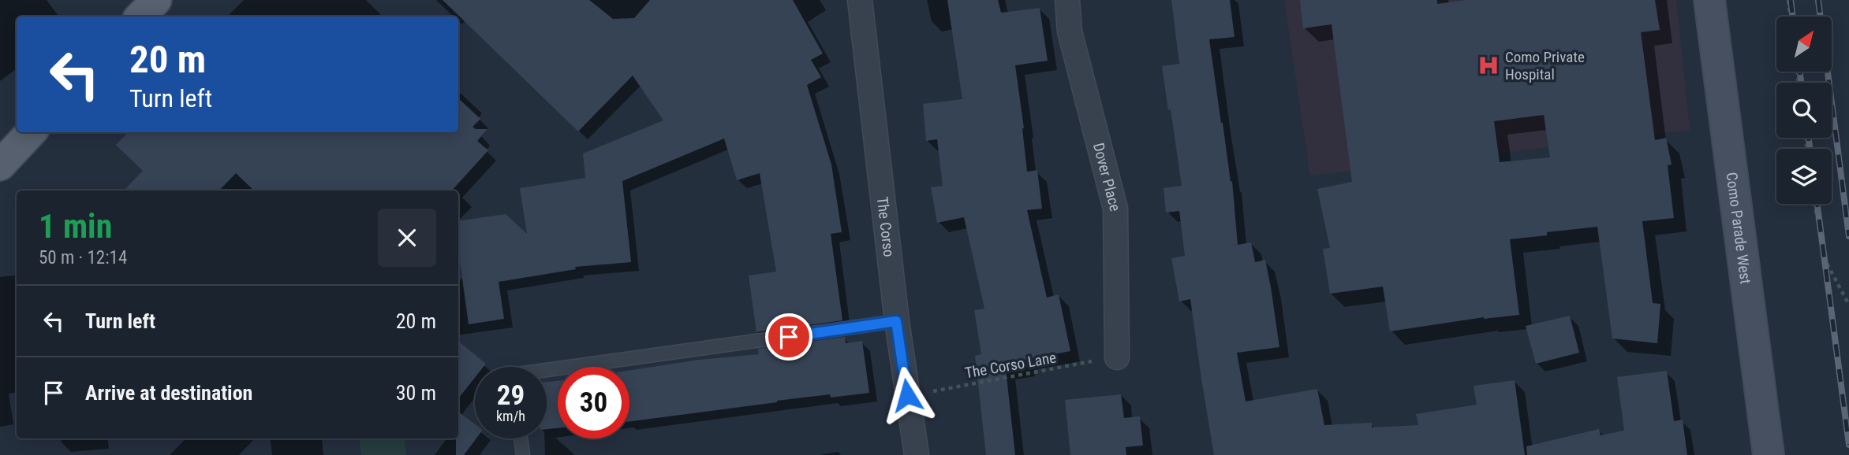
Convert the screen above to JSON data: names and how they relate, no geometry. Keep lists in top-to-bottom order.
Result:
{
  "streets": {
    "street": ["Dover Place", "The Corso", "Como Parade West"],
    "path": ["The Corso Lane"]
  },
  "crossings": [
    ["Dover Place", "The Corso Lane"],
    ["The Corso", "The Corso Lane"]
  ],
  "places": {
    "hospital": ["Como Private Hospital"]
  },
  "north": "top right",
  "page": {
    "turn": ["20 m", "Turn left"],
    "heading": ["1 min", "50 m · 12:14"],
    "list": [
      {
        "name": "Turn left",
        "value": "20 m"
      },
      {
        "name": "Arrive at destination",
        "value": "30 m"
      }
    ],
    "speed": "29 km/h",
    "limit": "30"
  }
}
